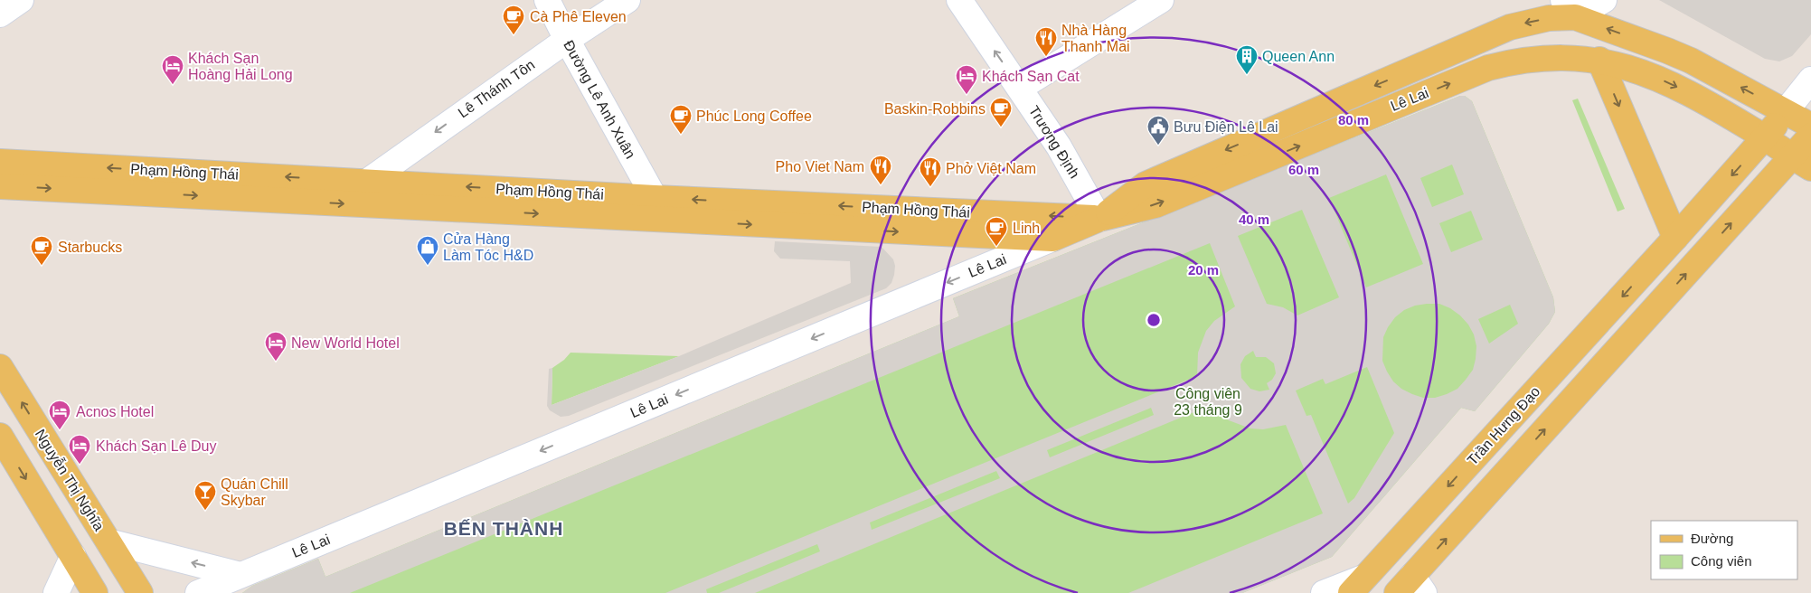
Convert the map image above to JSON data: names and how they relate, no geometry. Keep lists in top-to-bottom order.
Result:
{
  "streets": {
    "main road": [
      "Lê Thánh Tôn",
      "Đường Lê Anh Xuân",
      "Lê Lai",
      "Trương Định",
      "Phạm Hồng Thái",
      "Trần Hưng Đạo",
      "Nguyễn Thị Nghĩa"
    ]
  },
  "crossings": [
    ["Lê Thánh Tôn", "Đường Lê Anh Xuân"],
    ["Lê Thánh Tôn", "Phạm Hồng Thái"],
    ["Đường Lê Anh Xuân", "Phạm Hồng Thái"],
    ["Lê Lai", "Trương Định"],
    ["Lê Lai", "Phạm Hồng Thái"],
    ["Lê Lai", "Trần Hưng Đạo"],
    ["Trương Định", "Phạm Hồng Thái"]
  ],
  "one_way": ["Lê Thánh Tôn", "Trương Định"],
  "districts": ["BẾN THÀNH"],
  "parks": ["Công viên 23 tháng 9"],
  "places": {
    "cafe": [
      "Cà Phê Eleven",
      "Baskin-Robbins",
      "Phúc Long Coffee",
      "Linh",
      "Starbucks"
    ],
    "restaurant": ["Nhà Hàng Thanh Mai", "Pho Viet Nam", "Phở Việt Nam"],
    "building": ["Queen Ann"],
    "hotel": [
      "Khách Sạn Hoàng Hải Long",
      "Khách Sạn Cat",
      "New World Hotel",
      "Acnos Hotel",
      "Khách Sạn Lê Duy"
    ],
    "public building": ["Bưu Điện Lê Lai"],
    "shop": ["Cửa Hàng Làm Tóc H&D"],
    "bar": ["Quán Chill Skybar"]
  },
  "legend": ["Đường", "Công viên"],
  "rings": [
    "80 m",
    "60 m",
    "40 m",
    "20 m"
  ]
}
